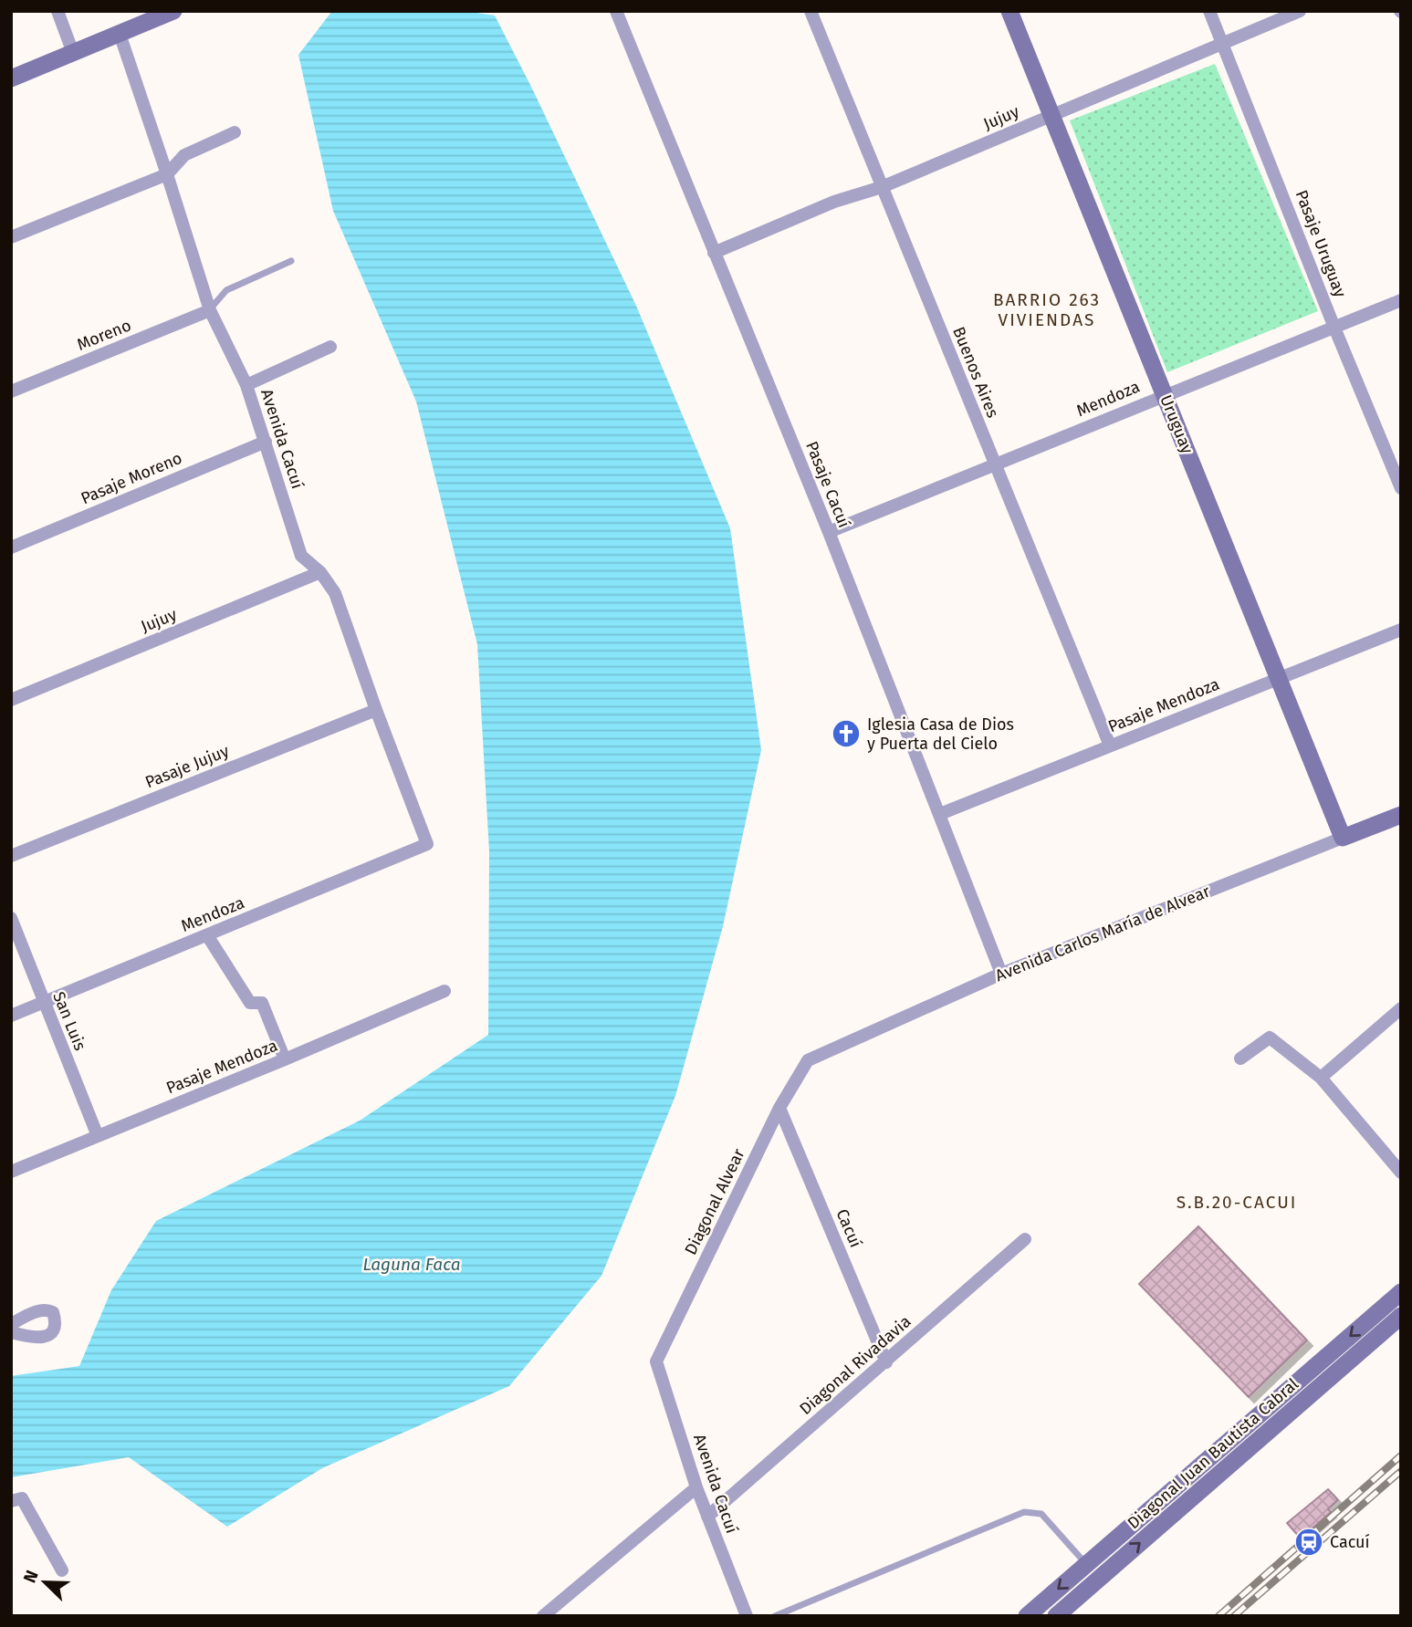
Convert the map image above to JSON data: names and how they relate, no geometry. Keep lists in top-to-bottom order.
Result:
{
  "streets": {
    "street": [
      "Jujuy",
      "Pasaje Uruguay",
      "Moreno",
      "Buenos Aires",
      "Mendoza",
      "Uruguay",
      "Avenida Cacuí",
      "Pasaje Moreno",
      "Pasaje Cacuí",
      "Pasaje Mendoza",
      "Pasaje Jujuy",
      "Avenida Carlos María de Alvear",
      "San Luis",
      "Diagonal Alvear",
      "Cacuí",
      "Diagonal Rivadavia",
      "Diagonal Juan Bautista Cabral"
    ]
  },
  "crossings": [
    ["Jujuy", "Pasaje Uruguay"],
    ["Jujuy", "Buenos Aires"],
    ["Jujuy", "Uruguay"],
    ["Jujuy", "Avenida Cacuí"],
    ["Jujuy", "Pasaje Cacuí"],
    ["Pasaje Uruguay", "Mendoza"],
    ["Moreno", "Avenida Cacuí"],
    ["Buenos Aires", "Mendoza"],
    ["Buenos Aires", "Pasaje Mendoza"],
    ["Mendoza", "Uruguay"],
    ["Mendoza", "Avenida Cacuí"],
    ["Mendoza", "Pasaje Cacuí"],
    ["Mendoza", "San Luis"],
    ["Uruguay", "Pasaje Mendoza"],
    ["Uruguay", "Avenida Carlos María de Alvear"],
    ["Avenida Cacuí", "Pasaje Moreno"],
    ["Avenida Cacuí", "Pasaje Jujuy"],
    ["Avenida Cacuí", "Diagonal Alvear"],
    ["Avenida Cacuí", "Diagonal Rivadavia"],
    ["Pasaje Cacuí", "Pasaje Mendoza"],
    ["Pasaje Cacuí", "Avenida Carlos María de Alvear"],
    ["Pasaje Mendoza", "San Luis"],
    ["Avenida Carlos María de Alvear", "Diagonal Alvear"],
    ["Diagonal Alvear", "Cacuí"],
    ["Cacuí", "Diagonal Rivadavia"]
  ],
  "districts": ["BARRIO 263 VIVIENDAS", "S.B.20-CACUI"],
  "water": ["Laguna Faca"],
  "places": {
    "church": ["Iglesia Casa de Dios y Puerta del Cielo"],
    "station": ["Cacuí"]
  },
  "north": "top left"
}
